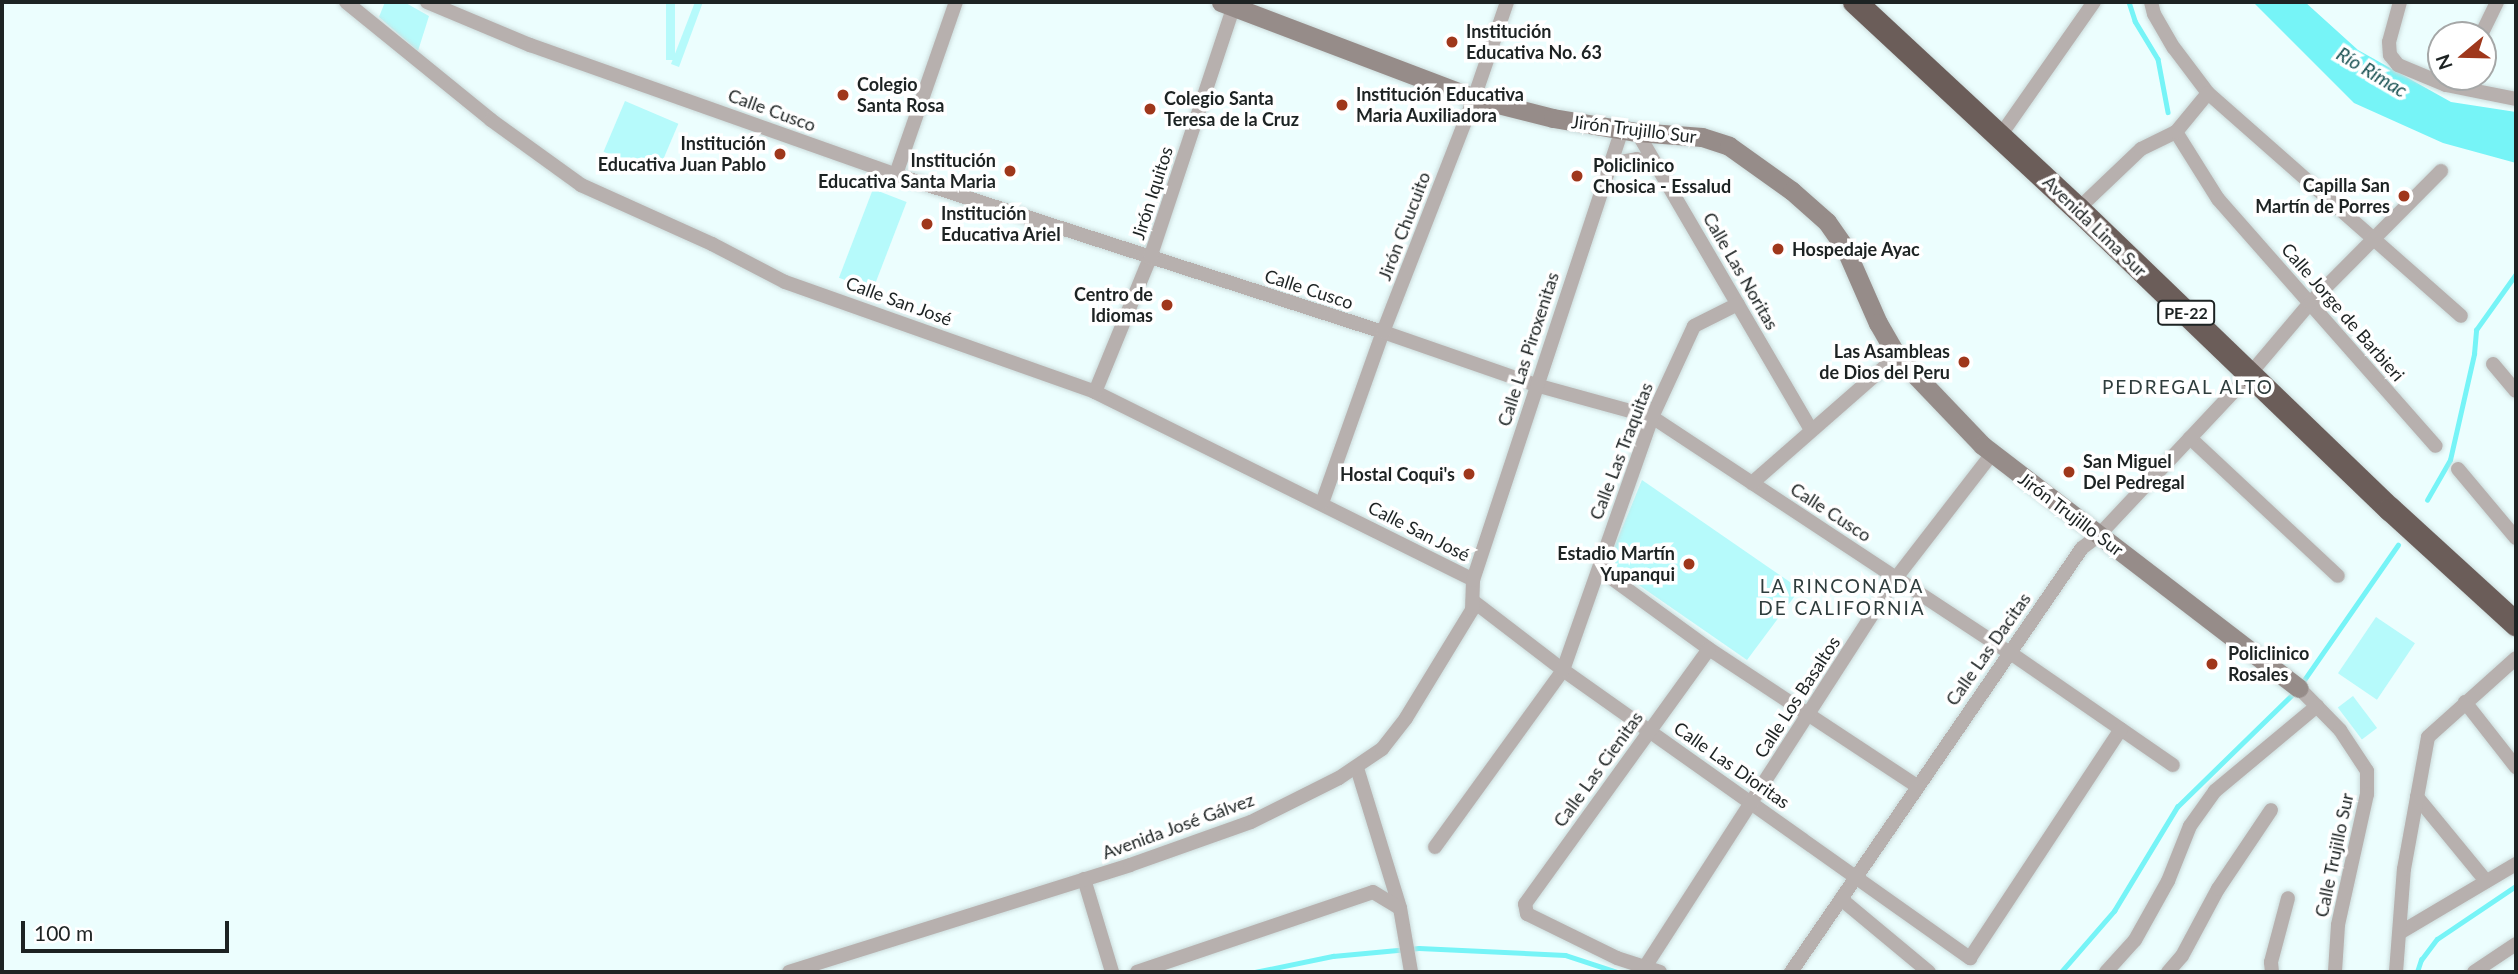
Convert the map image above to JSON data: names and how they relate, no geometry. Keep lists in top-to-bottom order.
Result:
{
  "streets": {
    "highway": ["Avenida Lima Sur", "PE-22"],
    "street": [
      "Calle Cusco",
      "Jirón Trujillo Sur",
      "Jirón Iquitos",
      "Jirón Chucuito",
      "Calle Las Noritas",
      "Calle San José",
      "Calle Jorge de Barbieri",
      "Calle Las Piroxenitas",
      "Calle Las Traquitas",
      "Calle Las Dacitas",
      "Calle Los Basaltos",
      "Calle Las Dioritas",
      "Calle Las Cienitas",
      "Avenida José Gálvez",
      "Calle Trujillo Sur"
    ]
  },
  "crossings": [
    ["Calle Cusco", "Jirón Iquitos"],
    ["Calle Cusco", "Jirón Chucuito"],
    ["Calle Cusco", "Calle Las Piroxenitas"],
    ["Calle Cusco", "Calle Las Traquitas"],
    ["Calle Cusco", "Calle Las Dacitas"],
    ["Calle Cusco", "Calle Los Basaltos"],
    ["Calle Cusco", "Calle Las Dioritas"],
    ["Jirón Trujillo Sur", "Jirón Iquitos"],
    ["Jirón Trujillo Sur", "Jirón Chucuito"],
    ["Jirón Trujillo Sur", "Calle Las Noritas"],
    ["Jirón Trujillo Sur", "Calle Las Piroxenitas"],
    ["Jirón Trujillo Sur", "Calle Las Dacitas"],
    ["Jirón Trujillo Sur", "Calle Los Basaltos"],
    ["Jirón Trujillo Sur", "Calle Trujillo Sur"],
    ["Jirón Iquitos", "Calle San José"],
    ["Jirón Chucuito", "Calle San José"],
    ["Avenida Lima Sur", "Calle Las Dacitas"],
    ["Calle Las Noritas", "Calle Las Piroxenitas"],
    ["Calle Las Noritas", "Calle Las Traquitas"],
    ["Calle San José", "Calle Las Piroxenitas"],
    ["Calle San José", "Avenida José Gálvez"],
    ["Calle Jorge de Barbieri", "Calle Las Dacitas"],
    ["Calle Las Piroxenitas", "Avenida José Gálvez"],
    ["Calle Las Traquitas", "Calle Las Dioritas"],
    ["Calle Las Dacitas", "Calle Las Dioritas"],
    ["Calle Los Basaltos", "Calle Las Dioritas"],
    ["Calle Los Basaltos", "Calle Las Cienitas"],
    ["Calle Las Dioritas", "Calle Las Cienitas"],
    ["Calle Las Dioritas", "Avenida José Gálvez"]
  ],
  "districts": ["PEDREGAL ALTO", "LA RINCONADA DE CALIFORNIA"],
  "water": ["Río Rímac"],
  "places": [
    "Institución Educativa No. 63",
    "Colegio Santa Rosa",
    "Institución Educativa Maria Auxiliadora",
    "Colegio Santa Teresa de la Cruz",
    "Institución Educativa Juan Pablo",
    "Institución Educativa Santa Maria",
    "Policlinico Chosica - Essalud",
    "Capilla San Martín de Porres",
    "Institución Educativa Ariel",
    "Hospedaje Ayac",
    "Centro de Idiomas",
    "Las Asambleas de Dios del Peru",
    "San Miguel Del Pedregal",
    "Hostal Coqui's",
    "Estadio Martín Yupanqui",
    "Policlinico Rosales"
  ],
  "scale_bar": "100 m",
  "north": "left"
}
